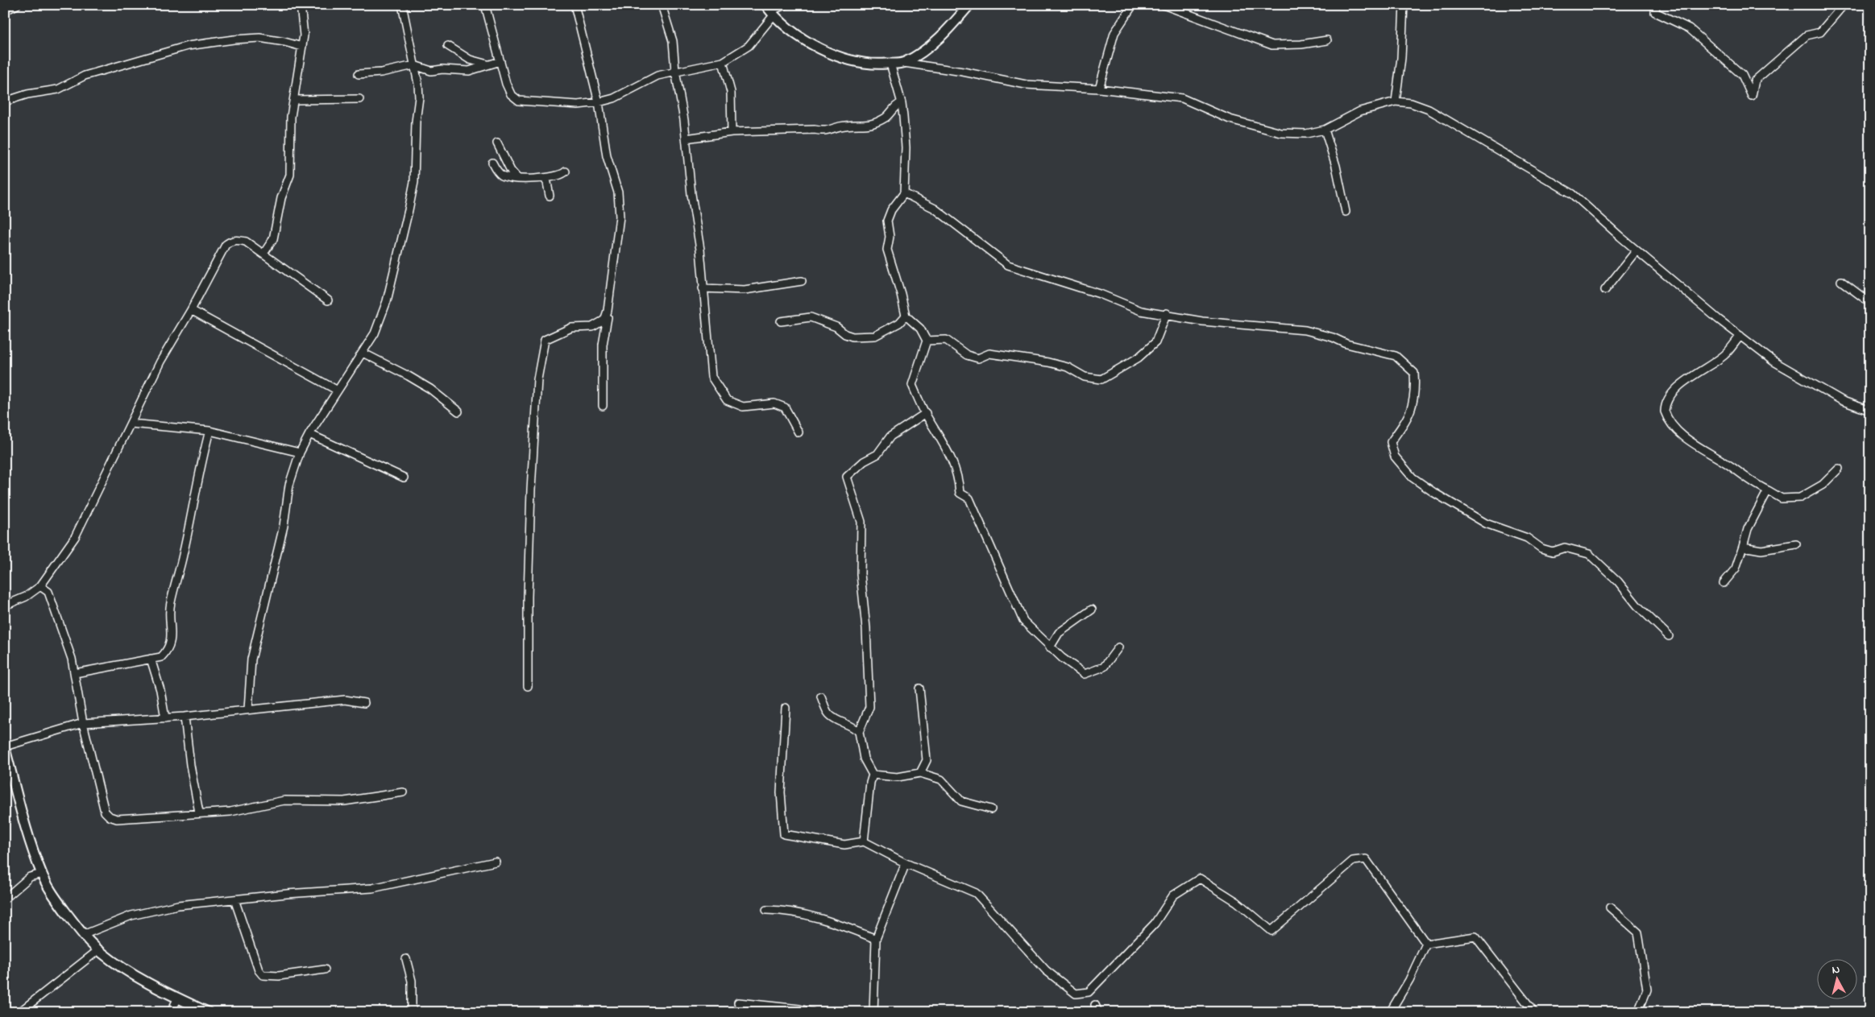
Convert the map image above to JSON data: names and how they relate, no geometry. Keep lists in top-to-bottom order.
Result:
{
  "north": "top"
}
